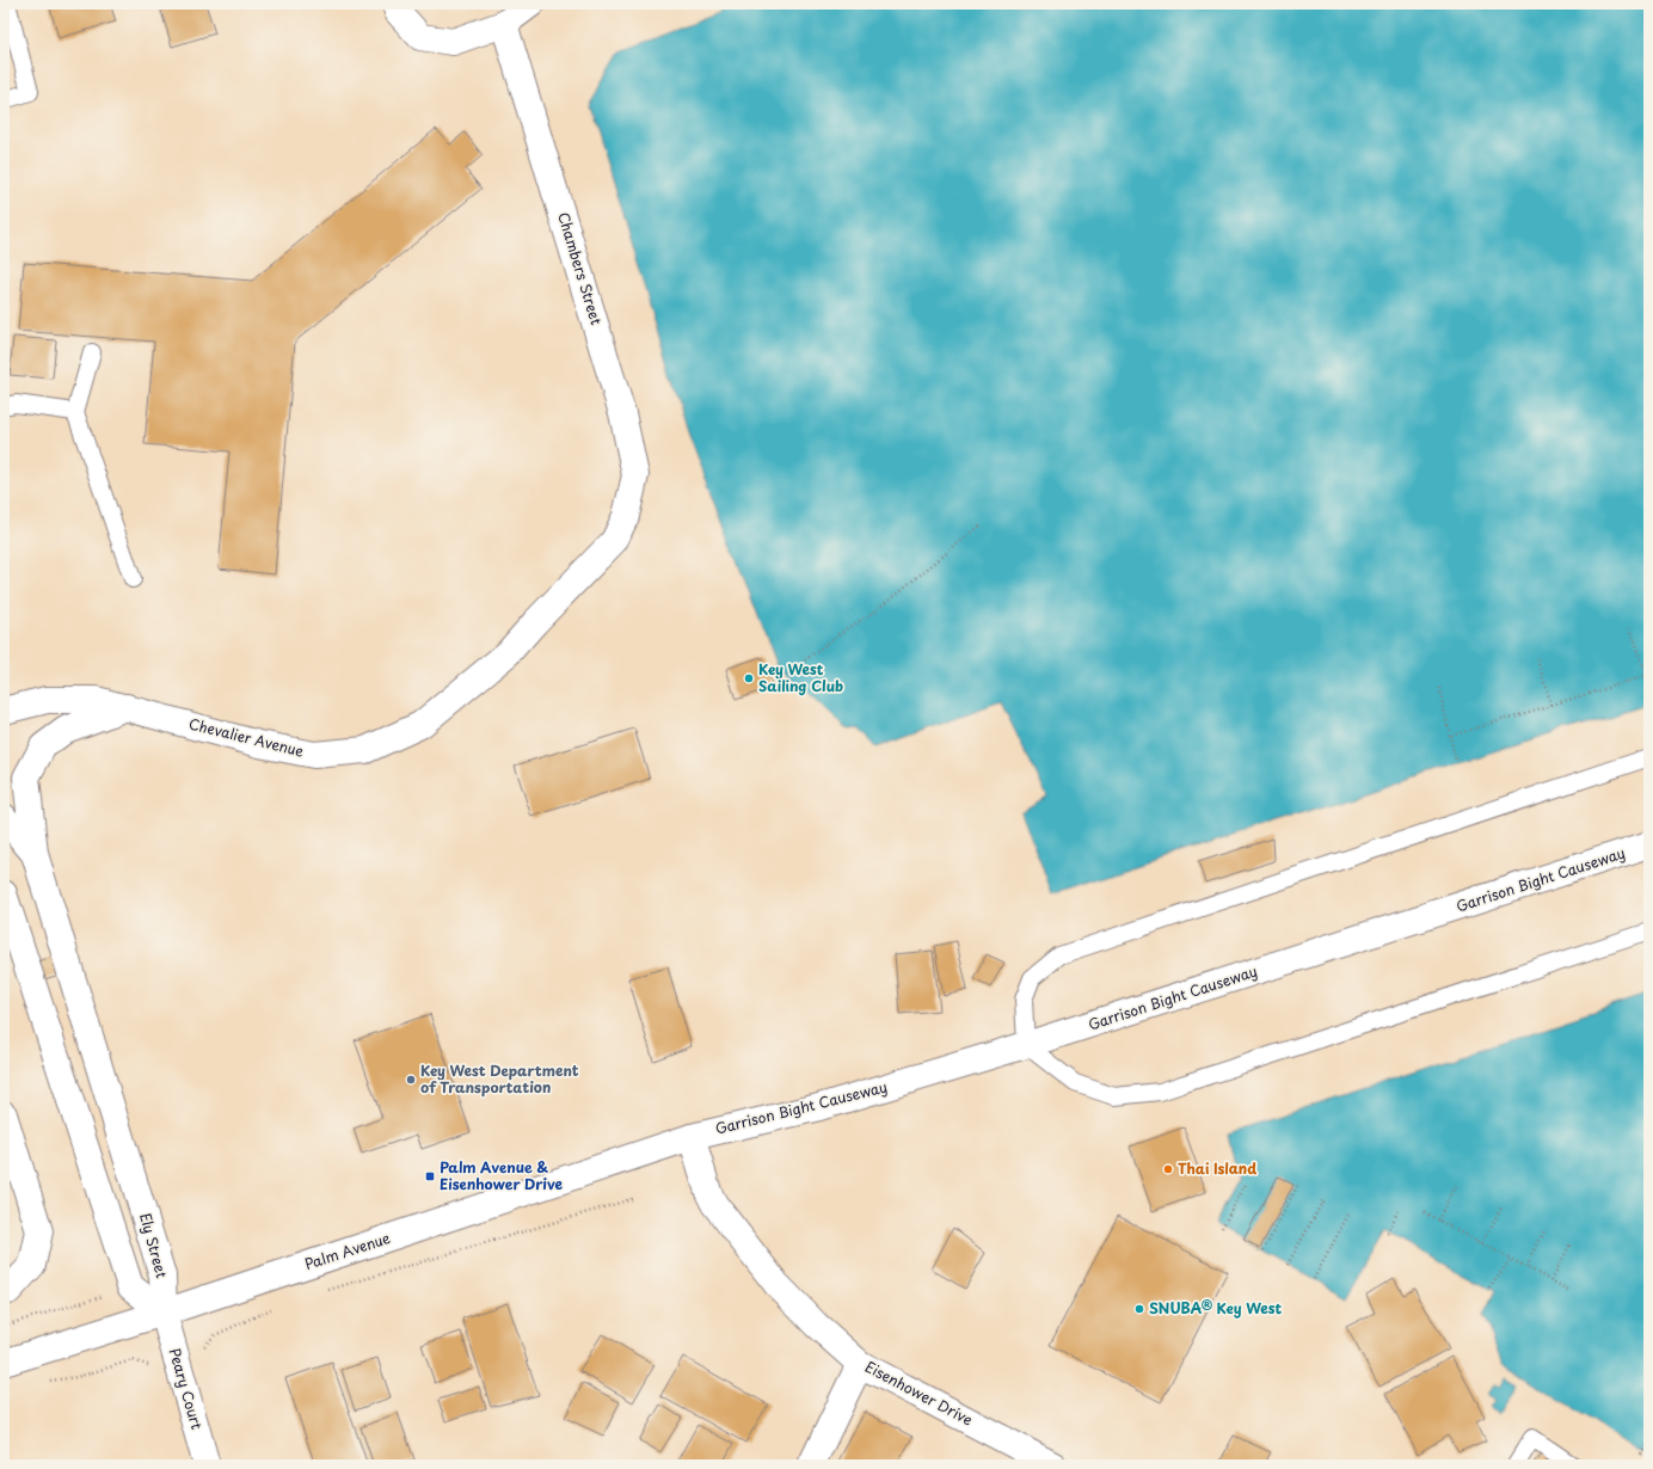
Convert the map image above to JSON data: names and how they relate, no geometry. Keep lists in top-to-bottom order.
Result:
{
  "streets": {
    "street": [
      "Chambers Street",
      "Chevalier Avenue",
      "Garrison Bight Causeway",
      "Ely Street",
      "Palm Avenue",
      "Peary Court",
      "Eisenhower Drive"
    ]
  },
  "crossings": [
    ["Chambers Street", "Chevalier Avenue"],
    ["Chevalier Avenue", "Ely Street"],
    ["Garrison Bight Causeway", "Palm Avenue"],
    ["Garrison Bight Causeway", "Eisenhower Drive"],
    ["Ely Street", "Palm Avenue"],
    ["Ely Street", "Peary Court"],
    ["Palm Avenue", "Peary Court"],
    ["Palm Avenue", "Eisenhower Drive"]
  ],
  "places": {
    "other": [
      "Key West Sailing Club",
      "Key West Department of Transportation",
      "Thai Island",
      "SNUBA® Key West"
    ],
    "transit": ["Palm Avenue & Eisenhower Drive"]
  }
}
